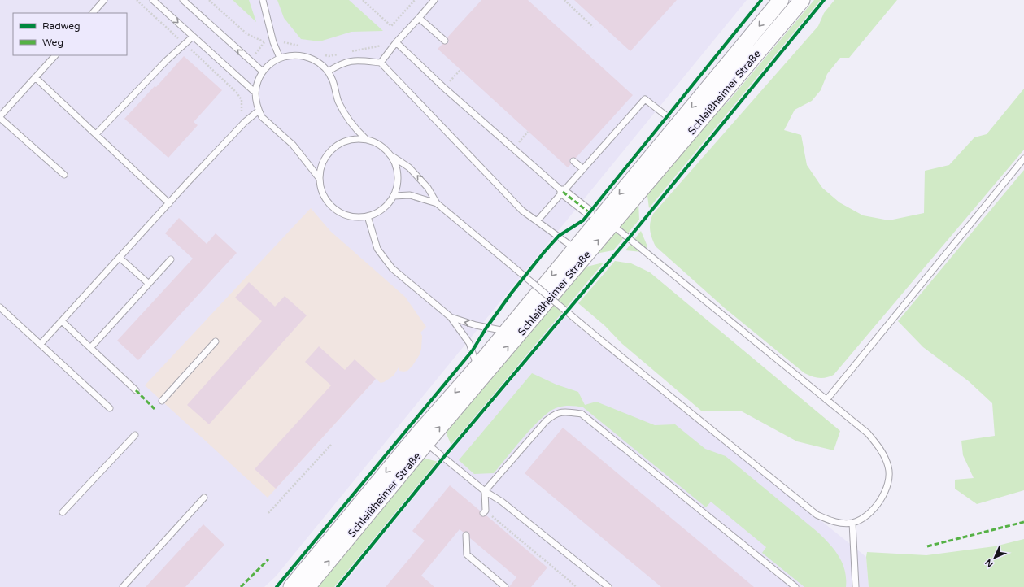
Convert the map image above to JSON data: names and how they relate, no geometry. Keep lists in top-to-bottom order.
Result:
{
  "streets": {
    "main road": ["Schleißheimer Straße"]
  },
  "legend": ["Radweg", "Weg"],
  "north": "bottom left"
}
